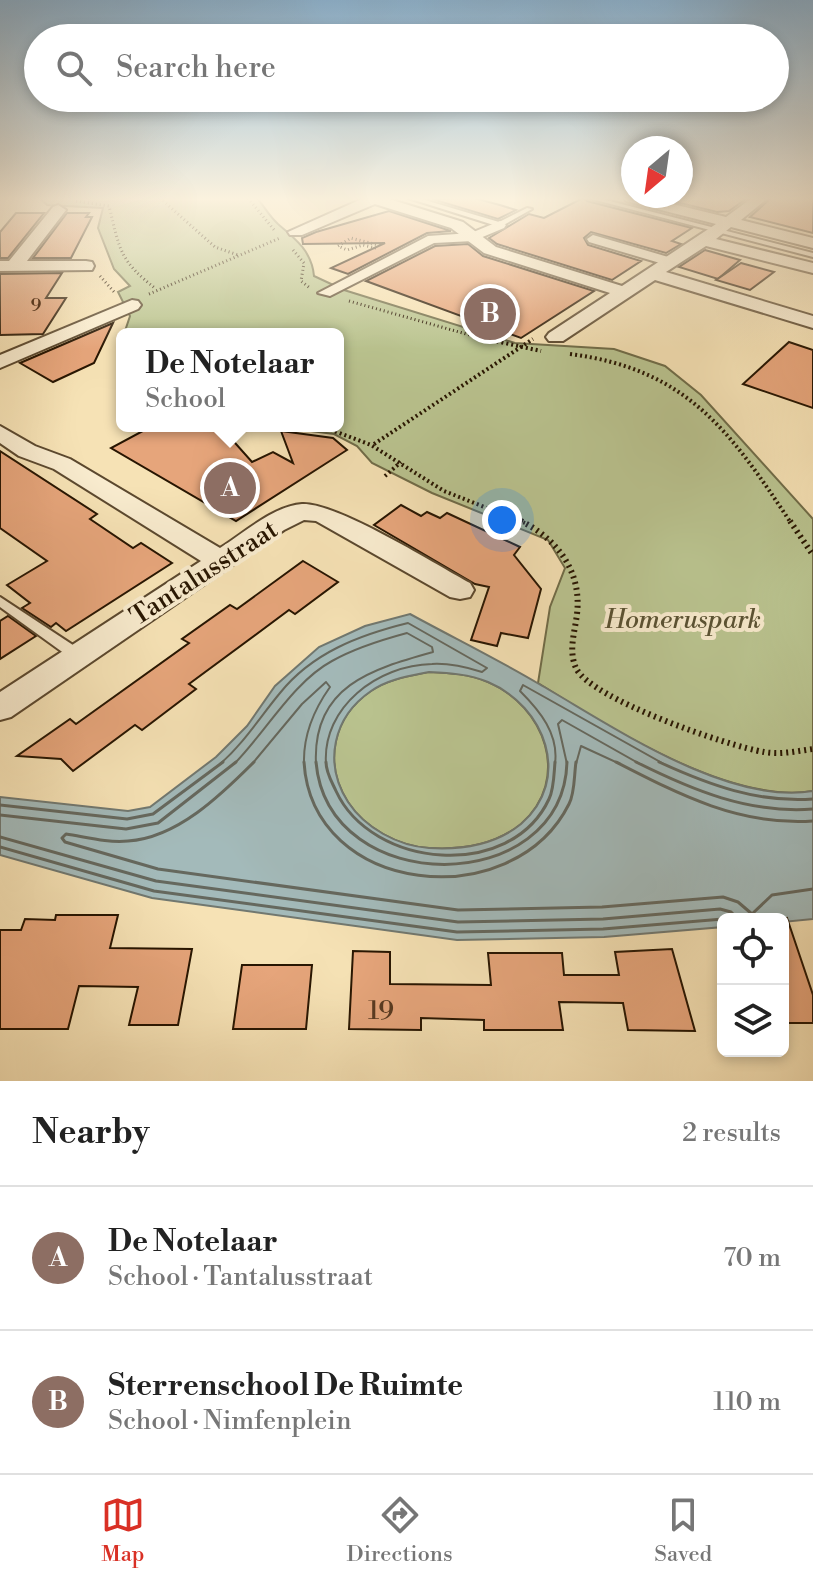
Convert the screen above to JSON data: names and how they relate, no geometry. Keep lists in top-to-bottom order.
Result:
{
  "streets": {
    "street": ["Tantalusstraat"]
  },
  "parks": ["Homeruspark"],
  "house_numbers": ["9", "19"],
  "north": "bottom left",
  "page": {
    "search": "Search here",
    "pins": ["B", "A"],
    "popup": ["De Notelaar", "School"],
    "heading": ["Nearby", "2 results"],
    "list": [
      {
        "mark": "A",
        "name": "De Notelaar",
        "note": "School · Tantalusstraat",
        "value": "70 m"
      },
      {
        "mark": "B",
        "name": "Sterrenschool De Ruimte",
        "note": "School · Nimfenplein",
        "value": "110 m"
      }
    ],
    "nav": ["Map", "Directions", "Saved"]
  }
}
